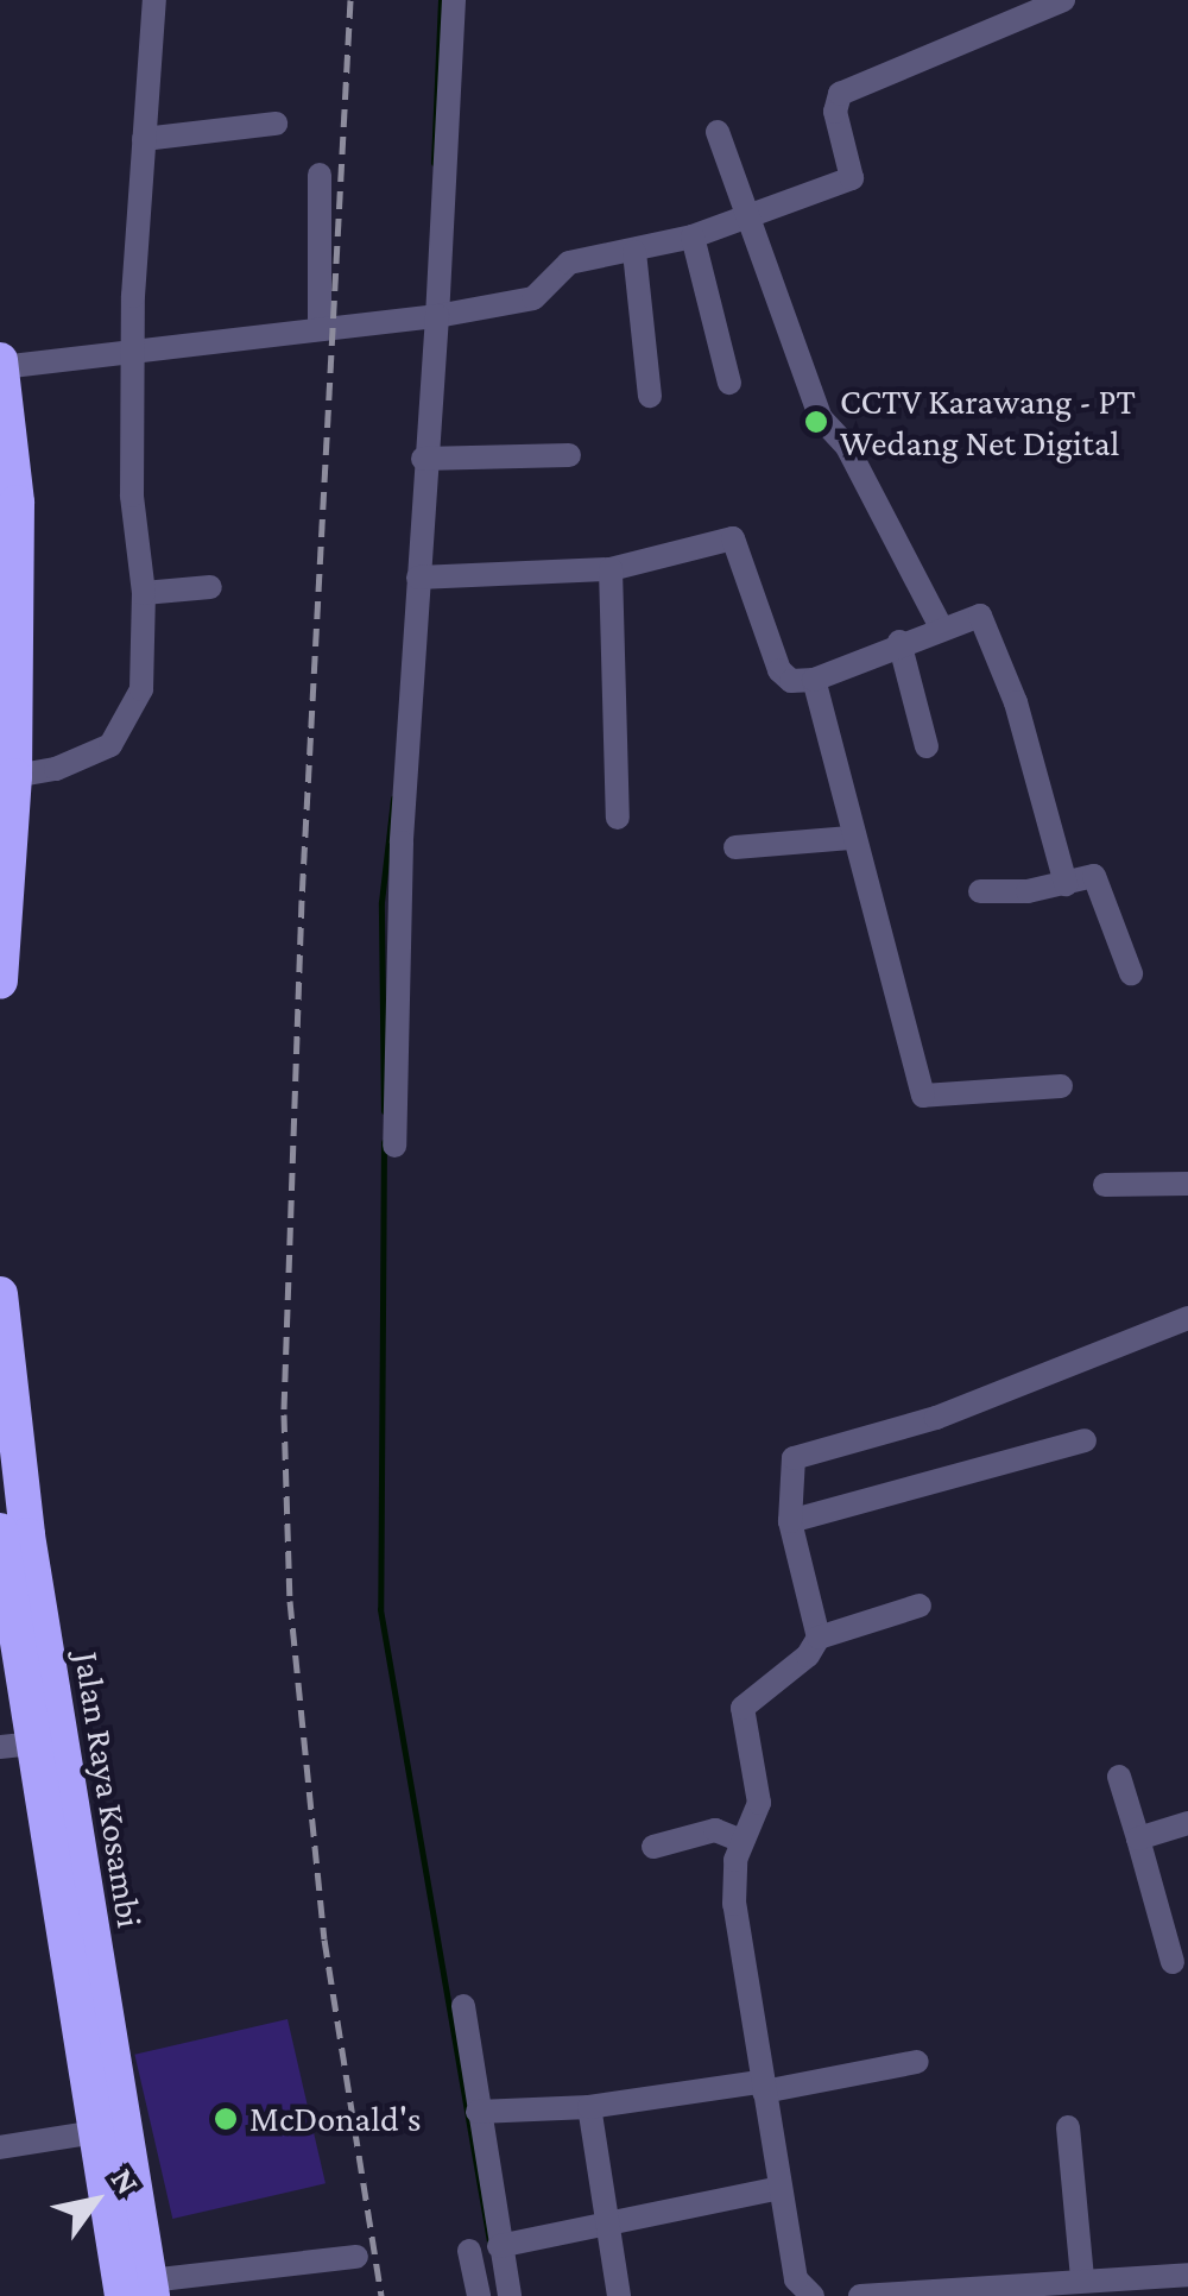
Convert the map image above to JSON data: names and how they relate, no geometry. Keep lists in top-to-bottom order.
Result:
{
  "streets": {
    "highway": ["Jalan Raya Kosambi"]
  },
  "places": ["CCTV Karawang - PT Wedang Net Digital", "McDonald's"],
  "north": "top right"
}
